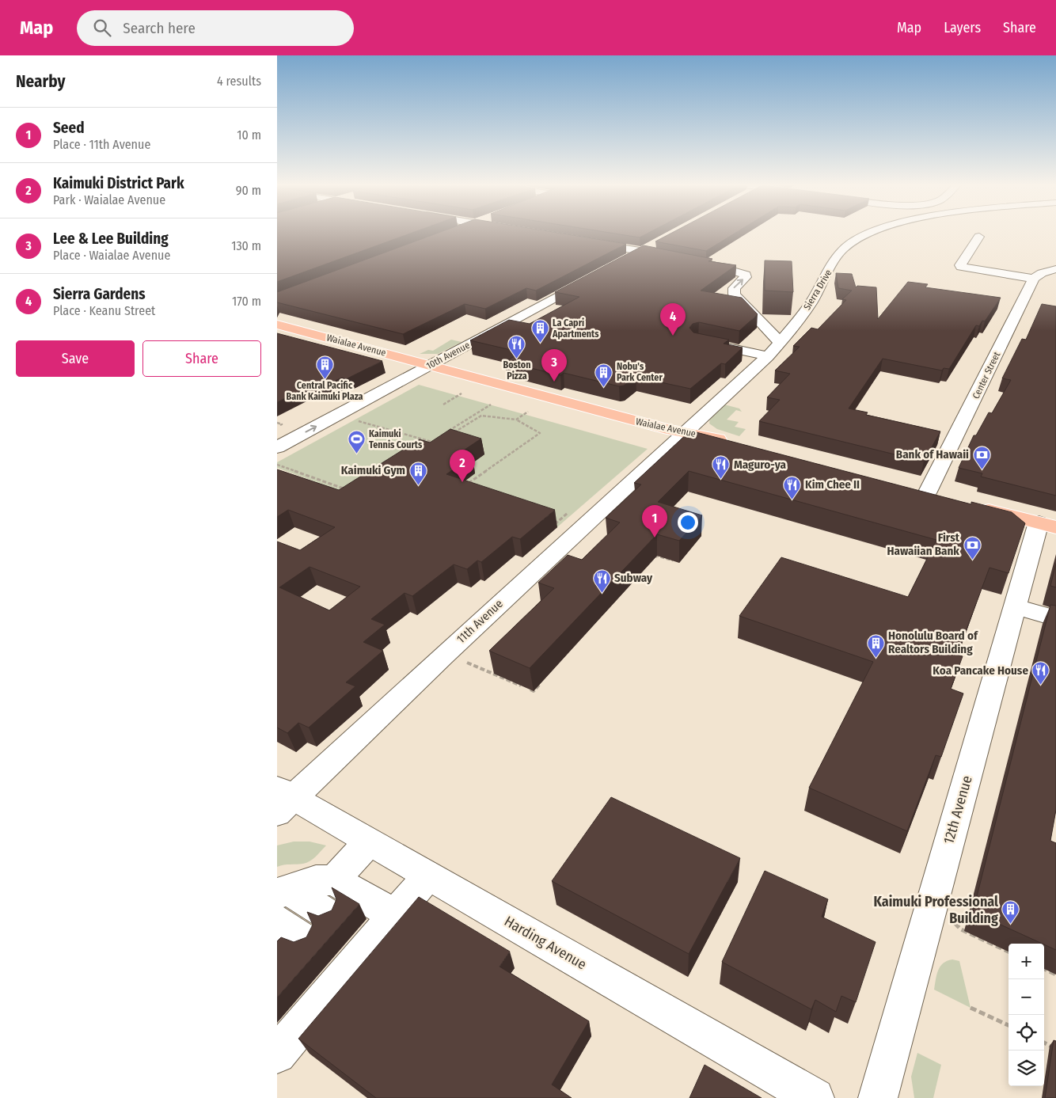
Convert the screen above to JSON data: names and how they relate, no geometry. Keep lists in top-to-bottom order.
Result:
{
  "streets": {
    "main road": ["Waialae Avenue"],
    "street": [
      "Sierra Drive",
      "10th Avenue",
      "Center Street",
      "11th Avenue",
      "12th Avenue",
      "Harding Avenue"
    ]
  },
  "crossings": [
    ["Sierra Drive", "Waialae Avenue"],
    ["Sierra Drive", "11th Avenue"],
    ["Waialae Avenue", "10th Avenue"],
    ["Waialae Avenue", "11th Avenue"],
    ["11th Avenue", "Harding Avenue"]
  ],
  "one_way": ["10th Avenue"],
  "places": {
    "building": [
      "La Capri Apartments",
      "Central Pacific Bank Kaimuki Plaza",
      "Nobu's Park Center",
      "Kaimuki Gym",
      "Honolulu Board of Realtors Building",
      "Kaimuki Professional Building"
    ],
    "restaurant": [
      "Boston Pizza",
      "Maguro-ya",
      "Kim Chee II",
      "Subway",
      "Koa Pancake House"
    ],
    "sports": ["Kaimuki Tennis Courts"],
    "bank": ["Bank of Hawaii", "First Hawaiian Bank"]
  },
  "page": {
    "header": "Map",
    "search": "Search here",
    "nav": ["Map", "Layers", "Share"],
    "heading": ["Nearby", "4 results"],
    "list": [
      {
        "mark": "1",
        "name": "Seed",
        "note": "Place · 11th Avenue",
        "value": "10 m"
      },
      {
        "mark": "2",
        "name": "Kaimuki District Park",
        "note": "Park · Waialae Avenue",
        "value": "90 m"
      },
      {
        "mark": "3",
        "name": "Lee & Lee Building",
        "note": "Place · Waialae Avenue",
        "value": "130 m"
      },
      {
        "mark": "4",
        "name": "Sierra Gardens",
        "note": "Place · Keanu Street",
        "value": "170 m"
      }
    ],
    "pins": [
      "4",
      "3",
      "2",
      "1"
    ],
    "buttons": ["Save", "Share"],
    "map_buttons": ["+", "−"]
  }
}
